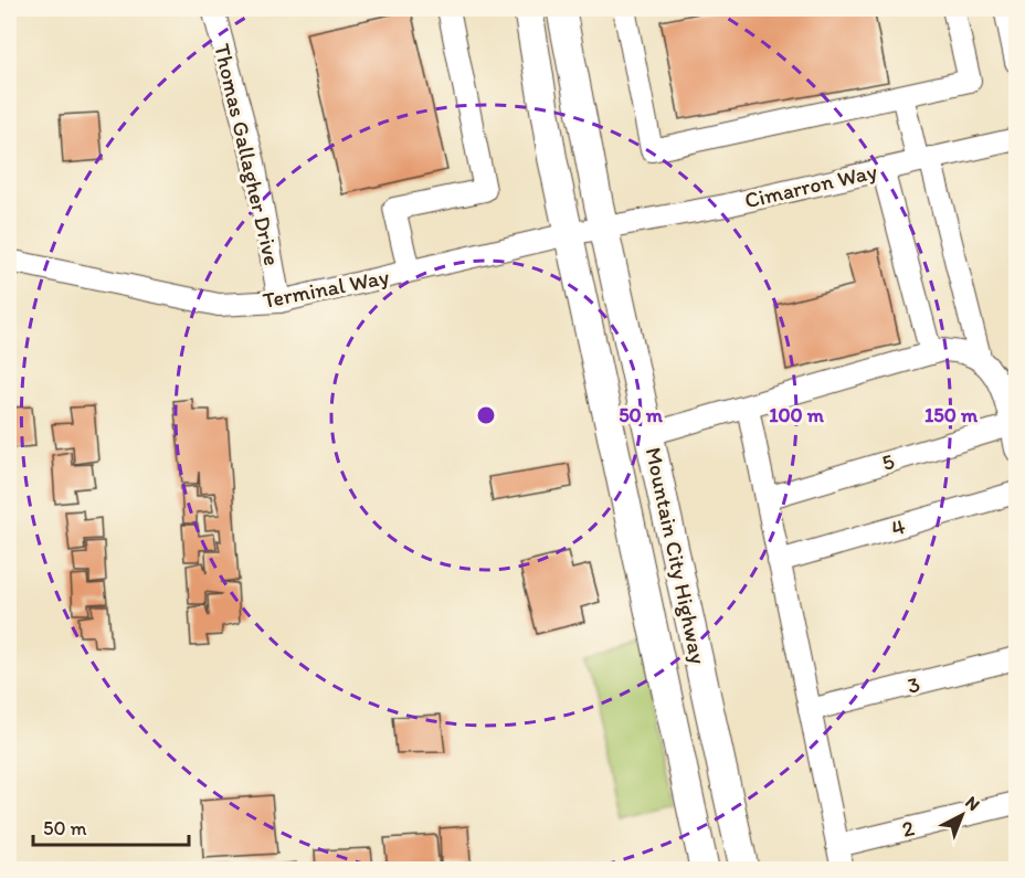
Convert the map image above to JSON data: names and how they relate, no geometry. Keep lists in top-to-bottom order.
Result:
{
  "streets": {
    "main road": ["Mountain City Highway"],
    "street": [
      "Thomas Gallagher Drive",
      "Cimarron Way",
      "Terminal Way",
      "5",
      "4",
      "3",
      "2"
    ]
  },
  "crossings": [
    ["Thomas Gallagher Drive", "Terminal Way"],
    ["Cimarron Way", "Terminal Way"],
    ["Cimarron Way", "Mountain City Highway"],
    ["Terminal Way", "Mountain City Highway"]
  ],
  "scale_bar": "50 m",
  "north": "top right",
  "rings": ["50 m", "100 m", "150 m"]
}
